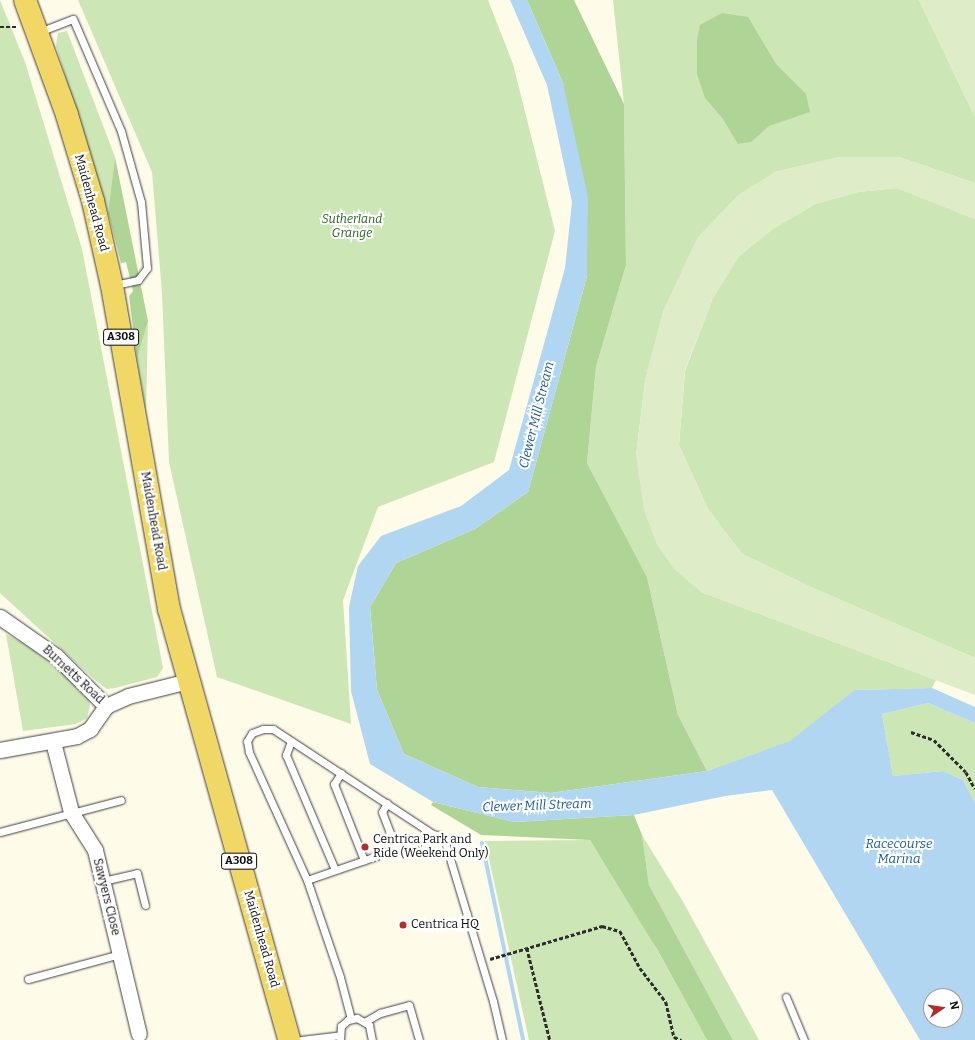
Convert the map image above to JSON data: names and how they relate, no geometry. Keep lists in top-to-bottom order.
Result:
{
  "streets": {
    "main road": ["Maidenhead Road", "A308"],
    "street": ["Burnetts Road", "Sawyers Close"]
  },
  "water": ["Clewer Mill Stream", "Racecourse Marina"],
  "parks": ["Sutherland Grange"],
  "places": ["Centrica Park and Ride (Weekend Only)", "Centrica HQ"],
  "north": "right"
}
